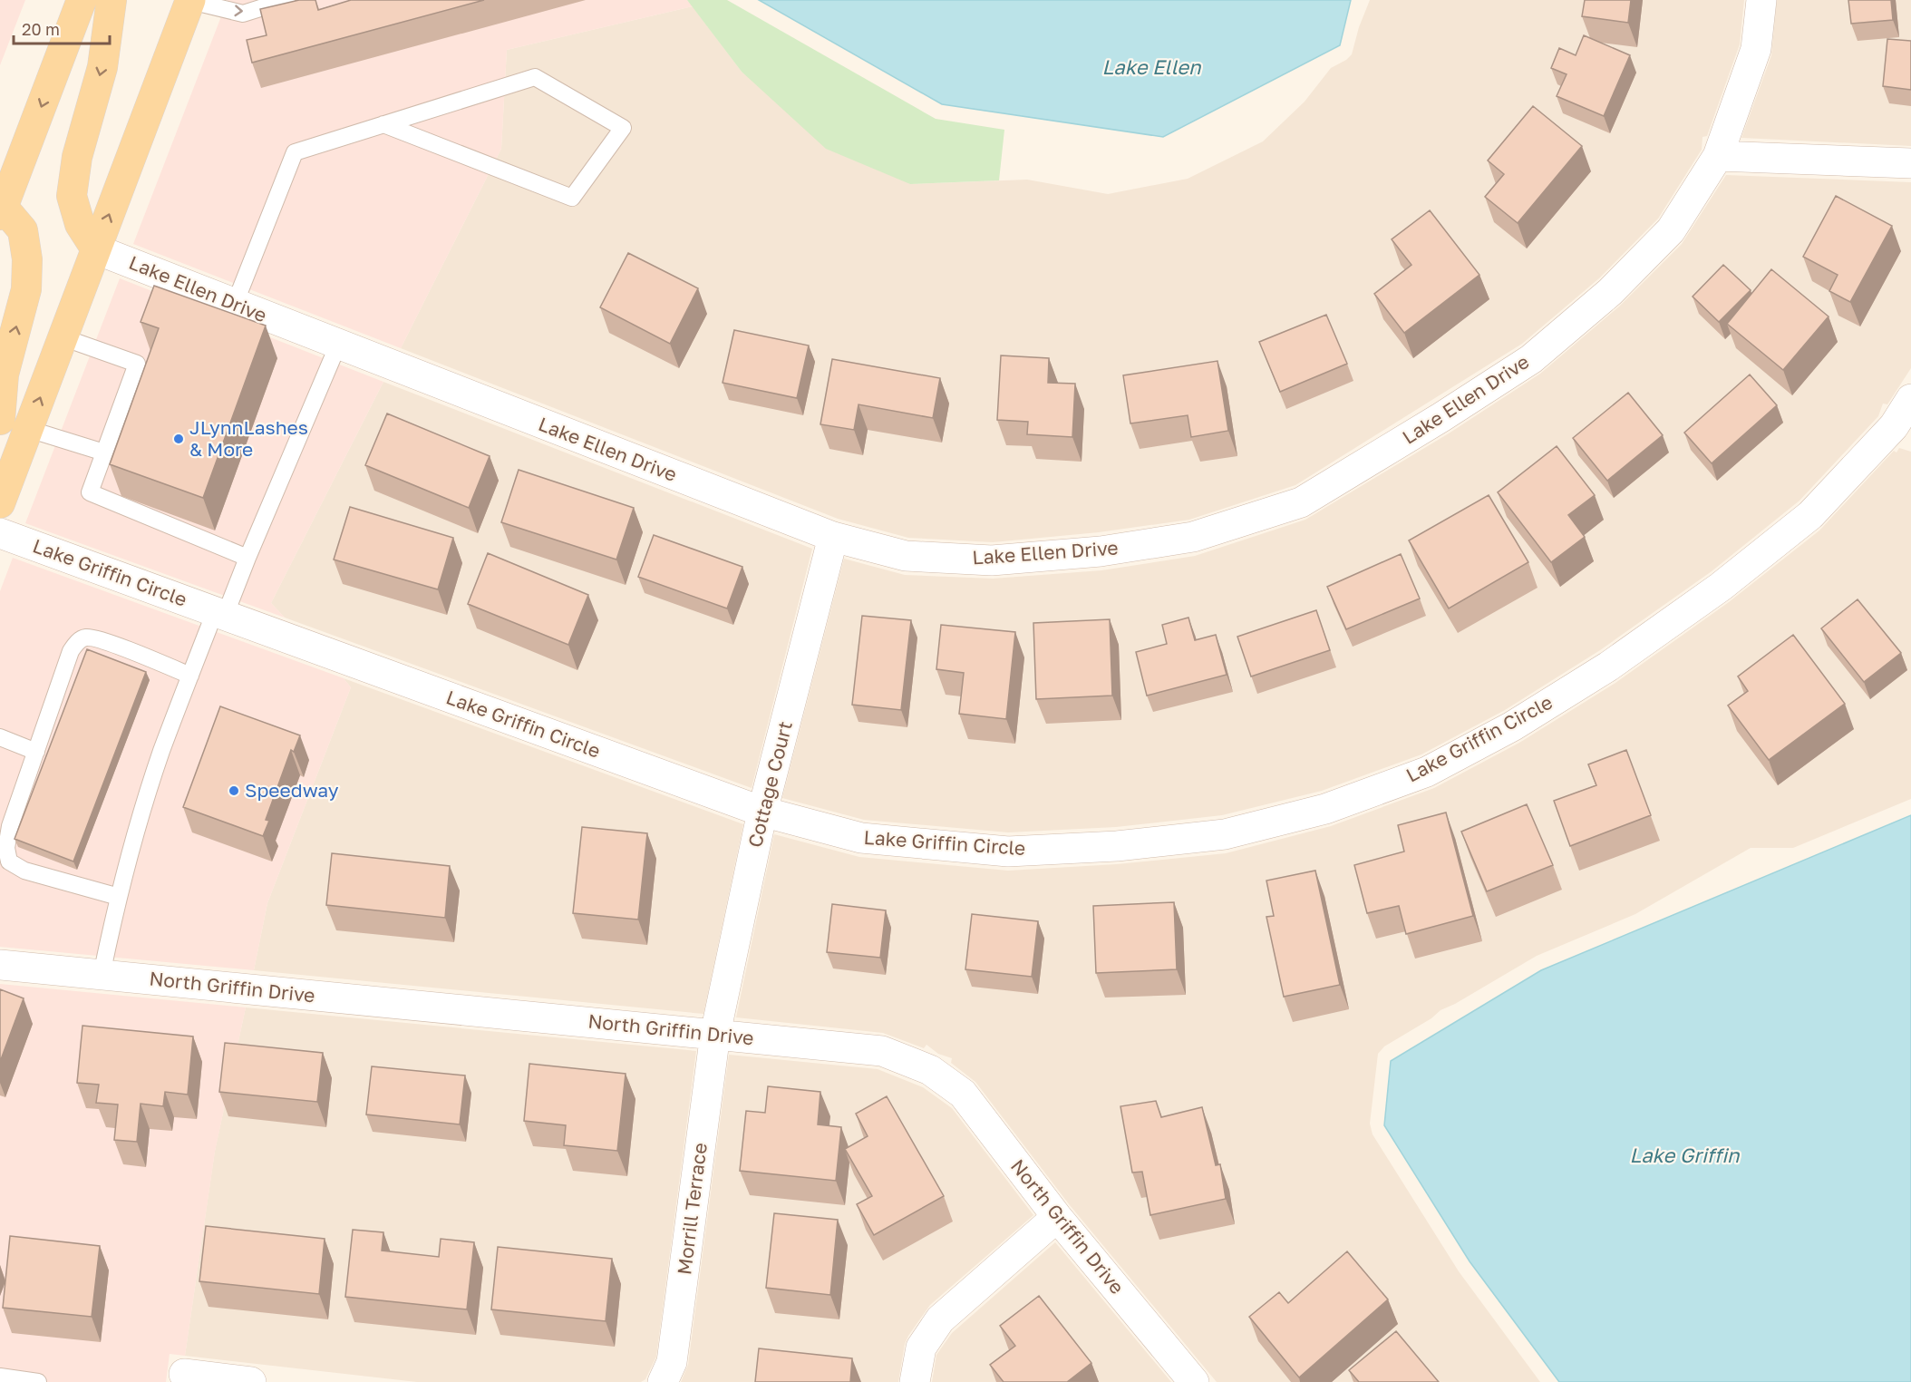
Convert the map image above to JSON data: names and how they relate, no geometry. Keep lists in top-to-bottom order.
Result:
{
  "streets": {
    "street": [
      "Lake Ellen Drive",
      "Lake Griffin Circle",
      "Cottage Court",
      "North Griffin Drive",
      "Morrill Terrace"
    ]
  },
  "crossings": [
    ["Lake Ellen Drive", "Cottage Court"],
    ["Lake Griffin Circle", "Cottage Court"],
    ["Cottage Court", "North Griffin Drive"],
    ["Cottage Court", "Morrill Terrace"],
    ["North Griffin Drive", "Morrill Terrace"]
  ],
  "water": ["Lake Ellen", "Lake Griffin"],
  "places": ["JLynnLashes & More", "Speedway"],
  "scale_bar": "20 m"
}
